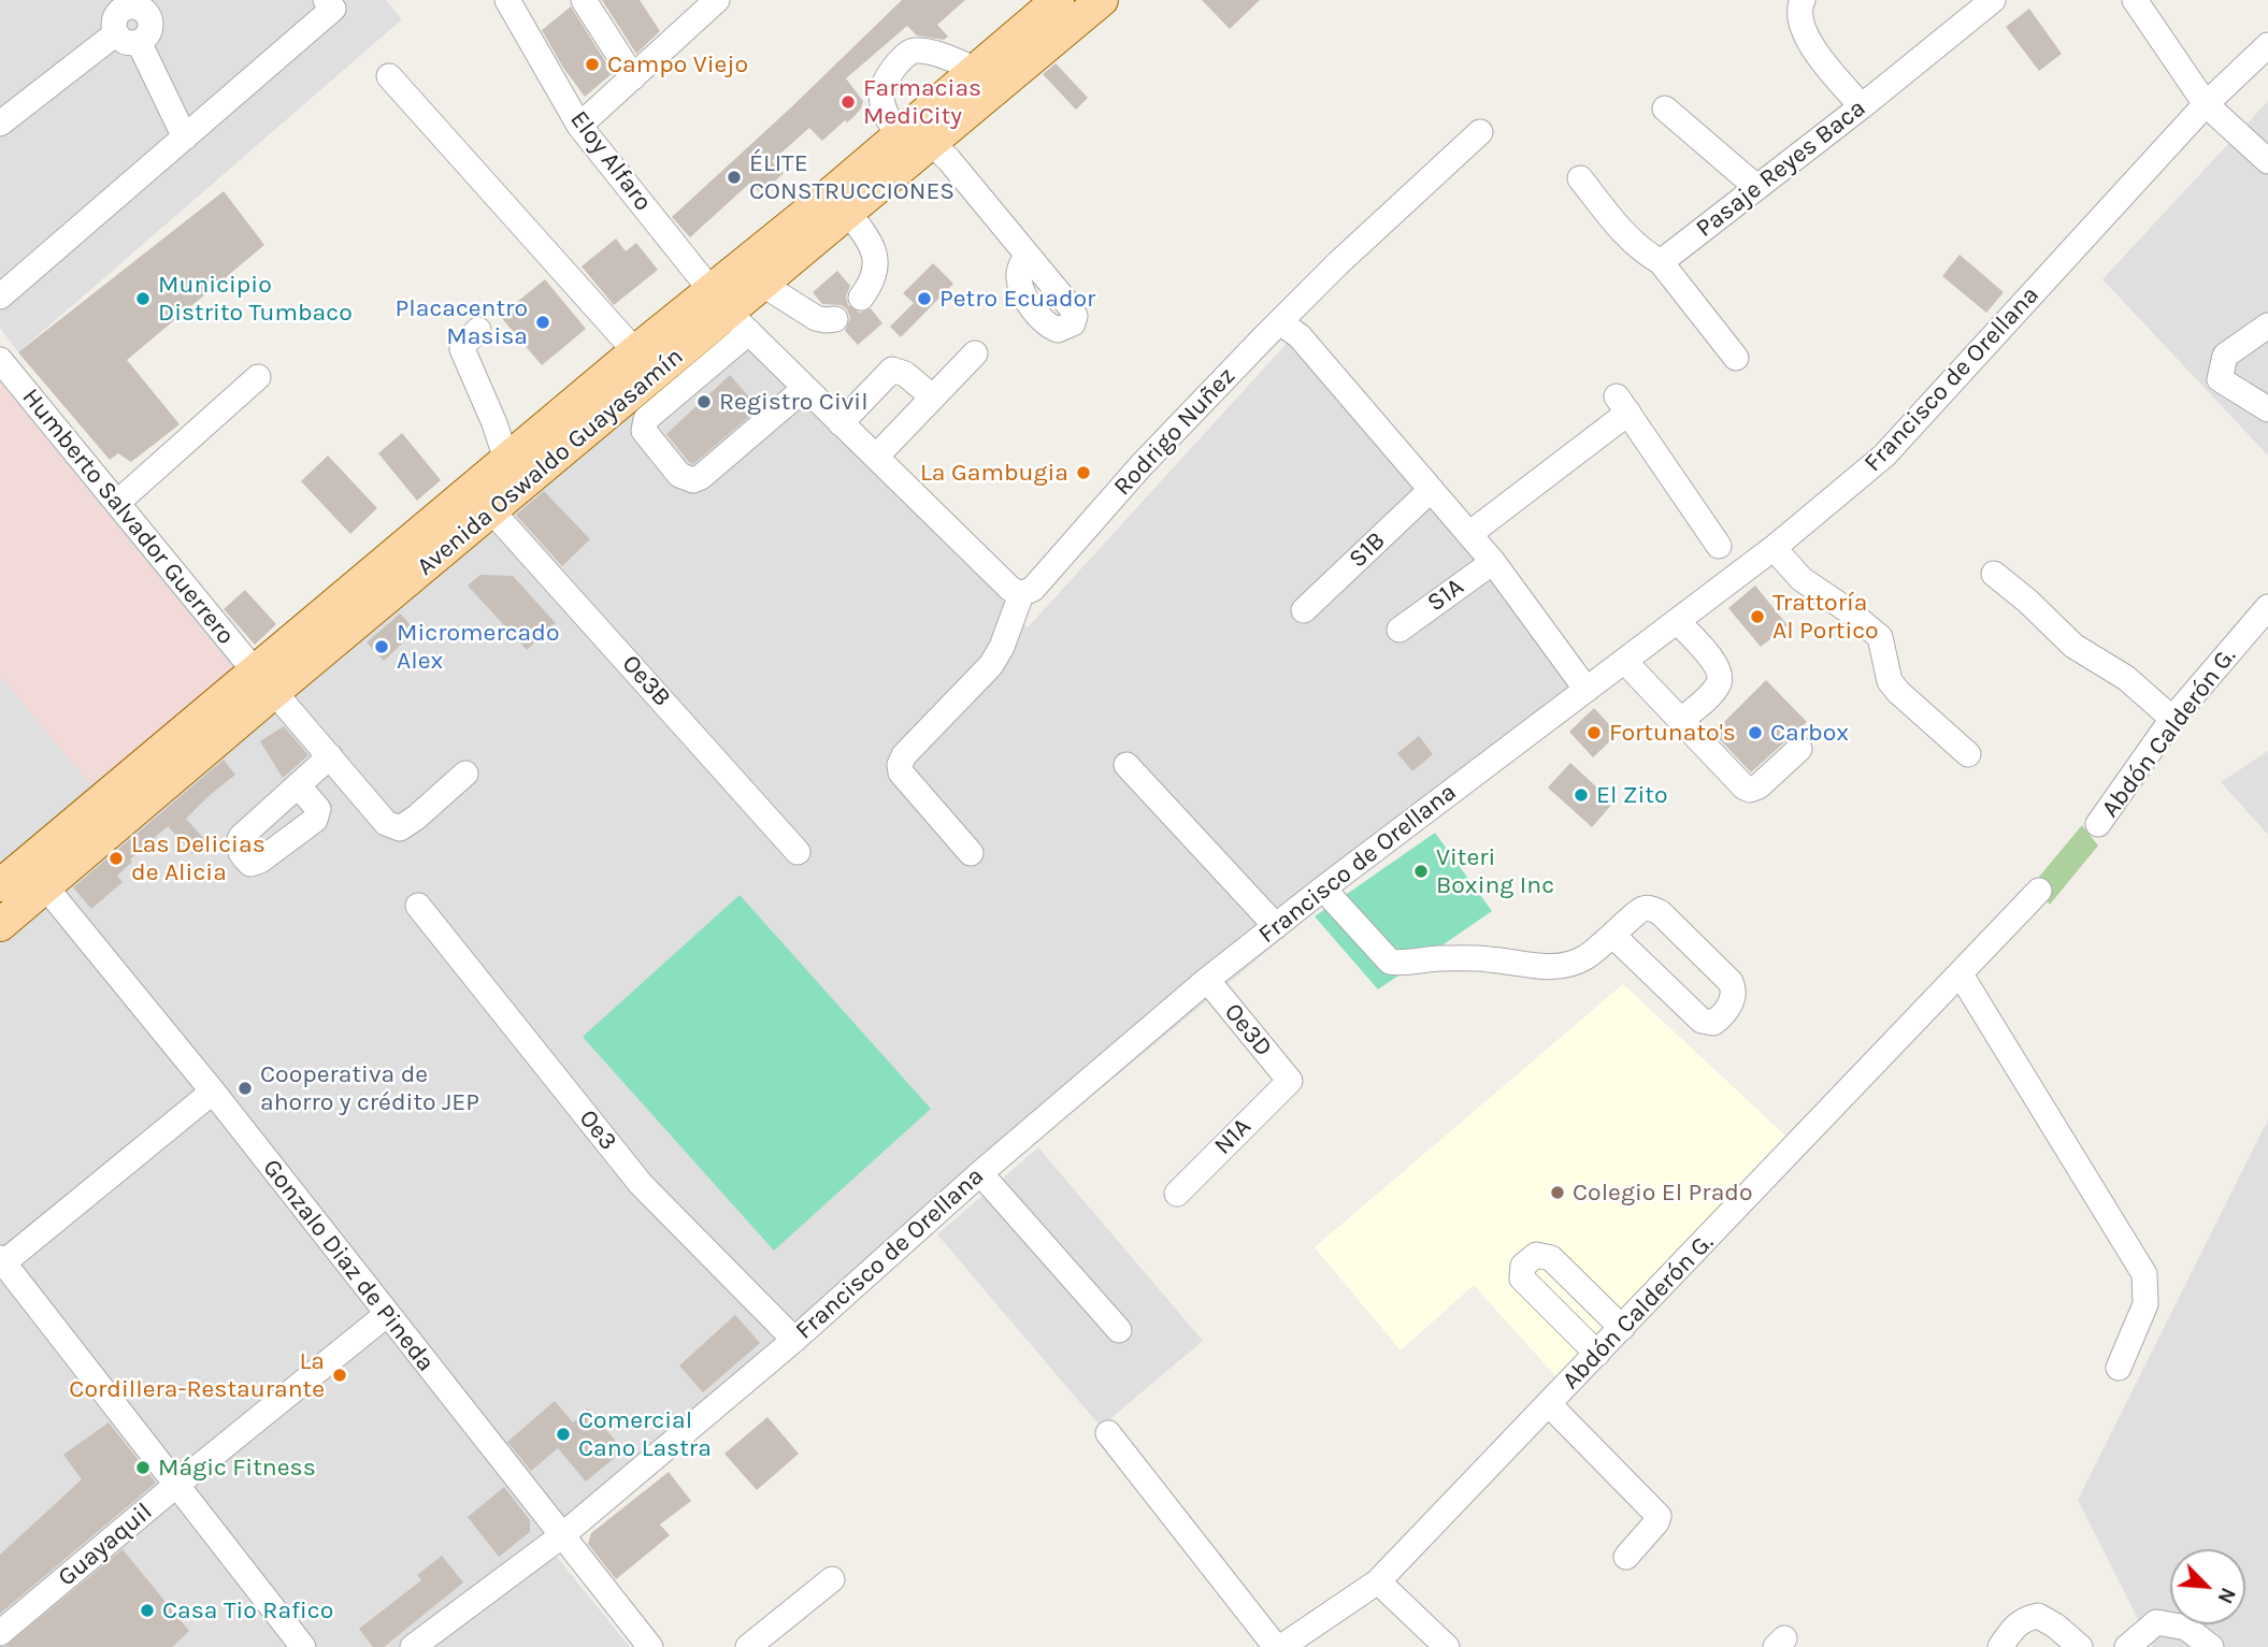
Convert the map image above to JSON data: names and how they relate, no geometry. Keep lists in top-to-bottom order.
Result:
{
  "streets": {
    "main road": ["Avenida Oswaldo Guayasamín"],
    "street": [
      "Eloy Alfaro",
      "Pasaje Reyes Baca",
      "Francisco de Orellana",
      "Rodrigo Nuñez",
      "Humberto Salvador Guerrero",
      "S1B",
      "S1A",
      "Oe3B",
      "Abdón Calderón G.",
      "Oe3D",
      "Oe3",
      "N1A",
      "Gonzalo Diaz de Pineda",
      "Guayaquil"
    ]
  },
  "crossings": [
    ["Eloy Alfaro", "Avenida Oswaldo Guayasamín"],
    ["Francisco de Orellana", "Oe3D"],
    ["Francisco de Orellana", "Oe3"],
    ["Francisco de Orellana", "Gonzalo Diaz de Pineda"],
    ["Avenida Oswaldo Guayasamín", "Humberto Salvador Guerrero"],
    ["Avenida Oswaldo Guayasamín", "Oe3B"],
    ["Avenida Oswaldo Guayasamín", "Gonzalo Diaz de Pineda"],
    ["Oe3D", "N1A"],
    ["Gonzalo Diaz de Pineda", "Guayaquil"]
  ],
  "places": [
    "Campo Viejo",
    "Farmacias MediCity",
    "ÉLITE CONSTRUCCIONES",
    "Municipio Distrito Tumbaco",
    "Petro Ecuador",
    "Placacentro Masisa",
    "Registro Civil",
    "La Gambugia",
    "Trattoría Al Portico",
    "Micromercado Alex",
    "Fortunato's",
    "Carbox",
    "El Zito",
    "Las Delicias de Alicia",
    "Viteri Boxing Inc",
    "Cooperativa de ahorro y crédito JEP",
    "Colegio El Prado",
    "La Cordillera-Restaurante",
    "Comercial Cano Lastra",
    "Mágic Fitness",
    "Casa Tio Rafico"
  ],
  "north": "bottom right"
}
